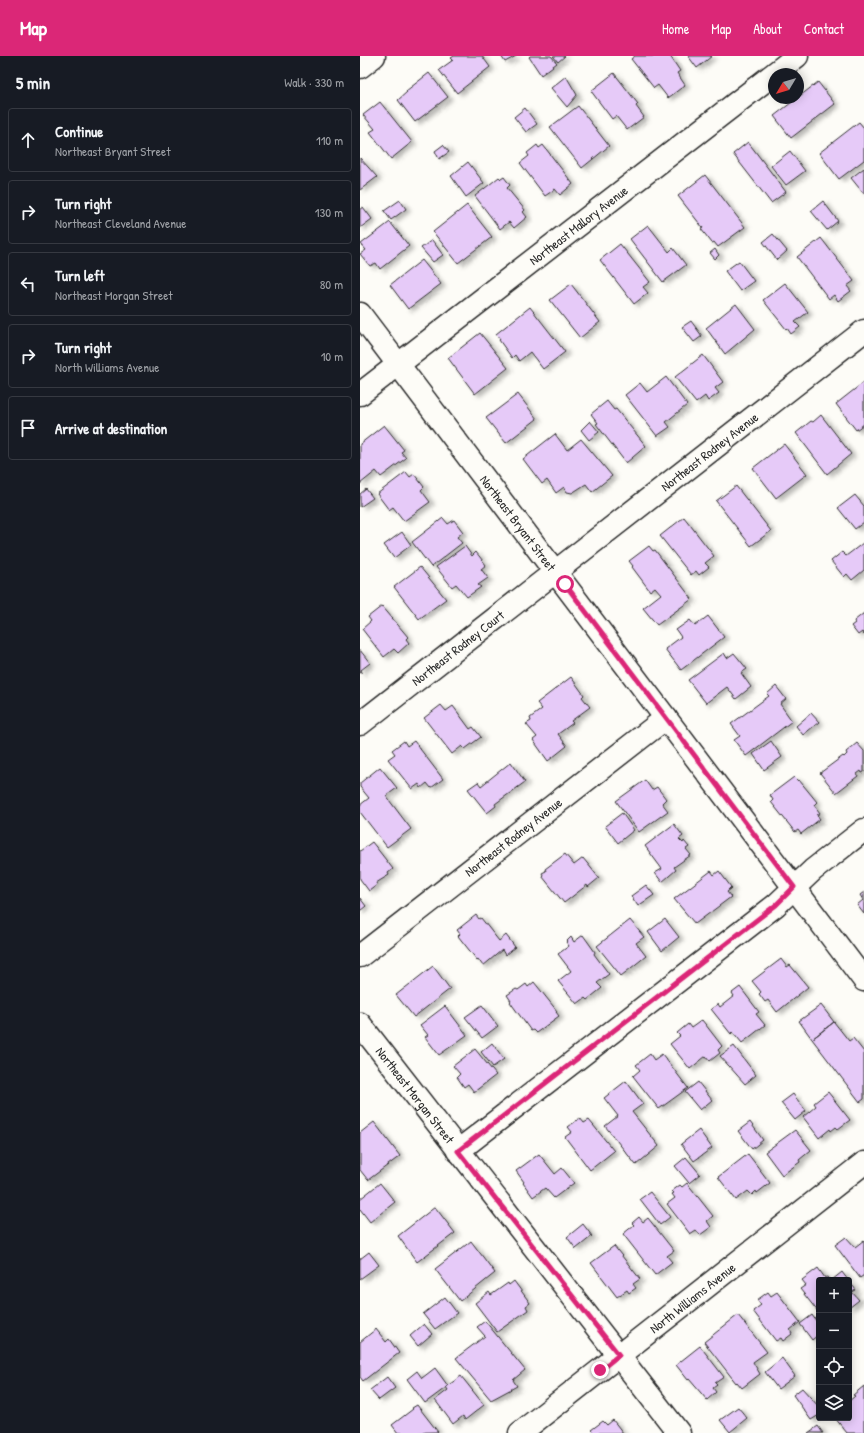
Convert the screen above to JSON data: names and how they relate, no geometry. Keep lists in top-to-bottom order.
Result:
{
  "streets": {
    "street": [
      "Northeast Mallory Avenue",
      "Northeast Rodney Avenue",
      "Northeast Bryant Street",
      "Northeast Rodney Court",
      "Northeast Morgan Street",
      "North Williams Avenue"
    ]
  },
  "crossings": [
    ["Northeast Mallory Avenue", "Northeast Bryant Street"],
    ["Northeast Rodney Avenue", "Northeast Bryant Street"],
    ["Northeast Rodney Avenue", "Northeast Rodney Court"],
    ["Northeast Bryant Street", "Northeast Rodney Court"],
    ["Northeast Morgan Street", "North Williams Avenue"]
  ],
  "north": "bottom left",
  "page": {
    "header": "Map",
    "nav": [
      "Home",
      "Map",
      "About",
      "Contact"
    ],
    "heading": ["5 min", "Walk · 330 m"],
    "list": [
      ["Continue", "Northeast Bryant Street", "110 m"],
      ["Turn right", "Northeast Cleveland Avenue", "130 m"],
      ["Turn left", "Northeast Morgan Street", "80 m"],
      ["Turn right", "North Williams Avenue", "10 m"],
      "Arrive at destination"
    ],
    "map_buttons": ["+", "−"]
  }
}
